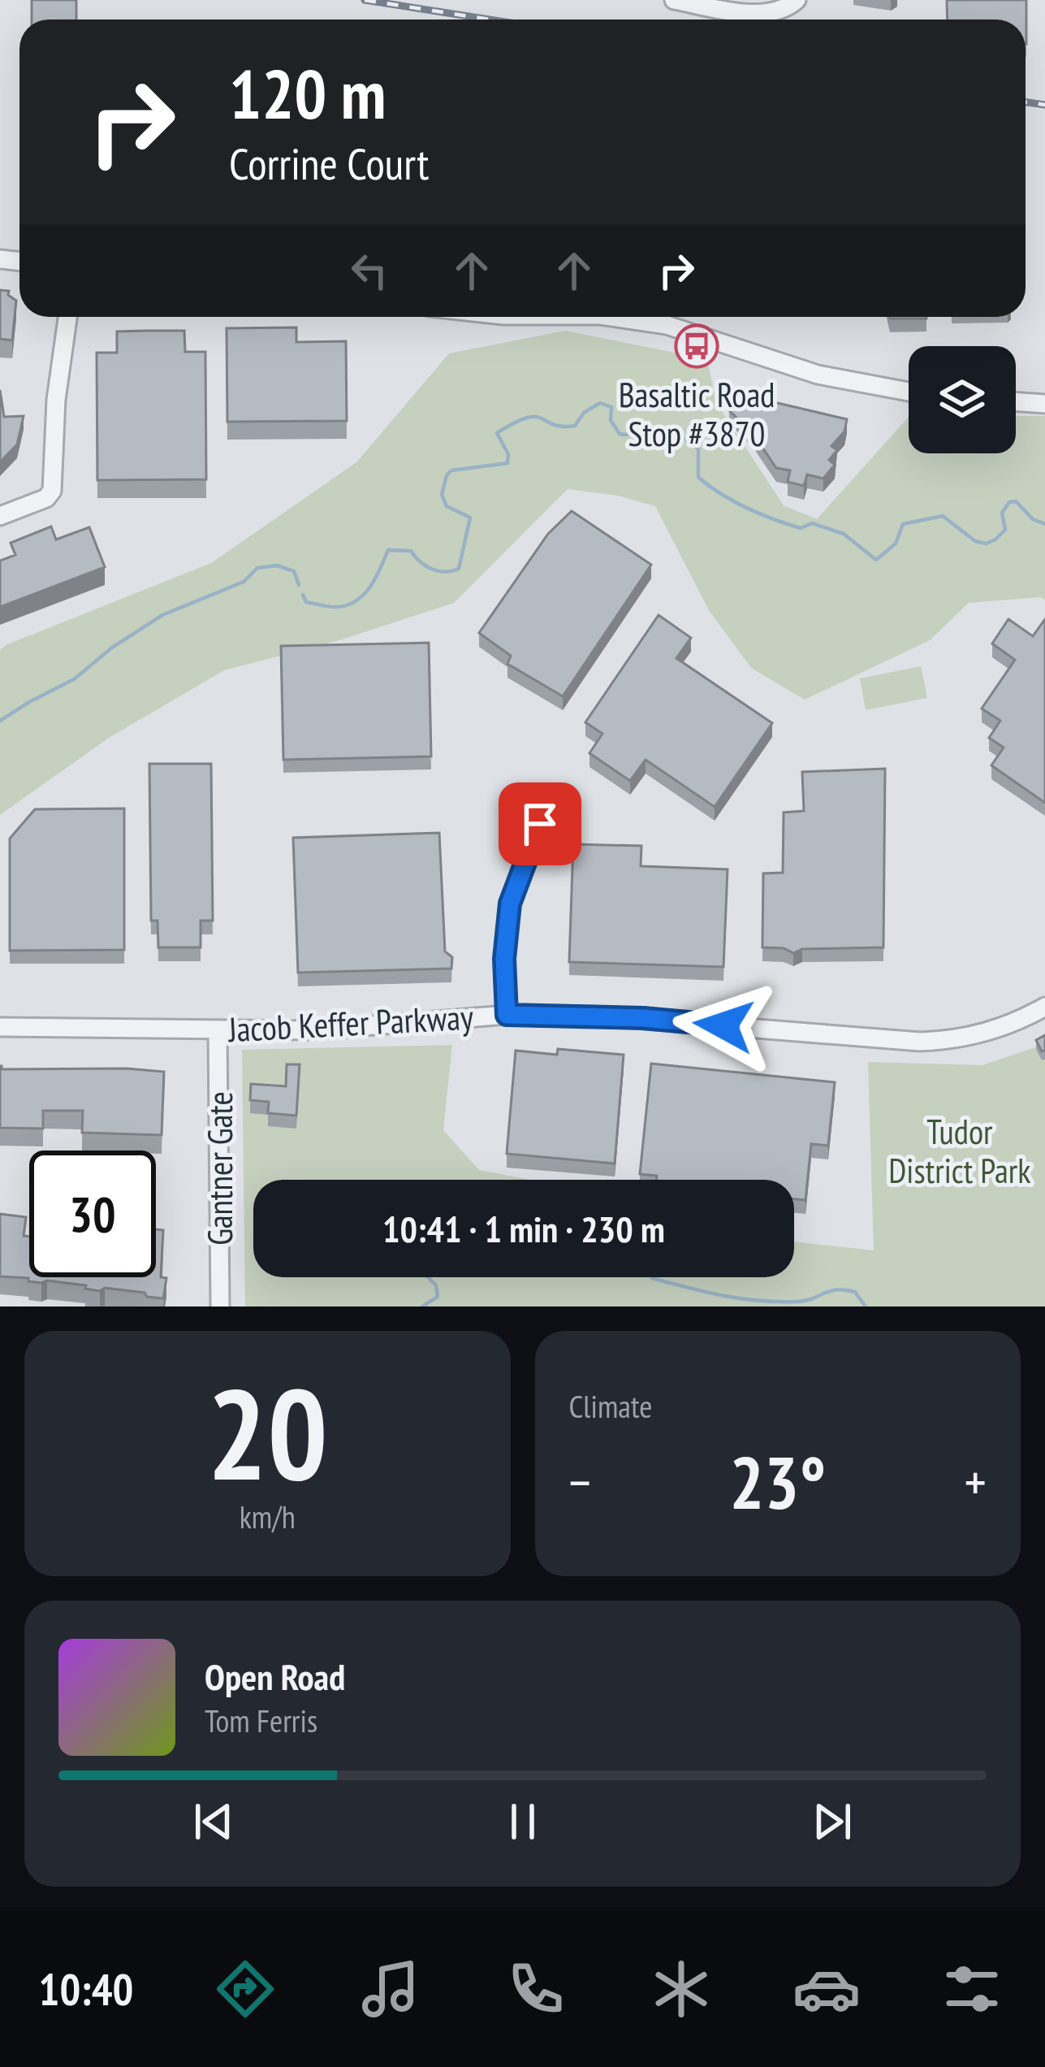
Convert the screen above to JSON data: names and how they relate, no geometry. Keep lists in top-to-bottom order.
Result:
{
  "streets": {
    "street": ["Jacob Keffer Parkway", "Gantner Gate"]
  },
  "crossings": [
    ["Jacob Keffer Parkway", "Gantner Gate"]
  ],
  "parks": ["Tudor District Park"],
  "places": {
    "bus stop": ["Basaltic Road Stop #3870"]
  },
  "page": {
    "turn": ["120 m", "Corrine Court"],
    "limit": "30",
    "trip": "10:41 · 1 min · 230 m",
    "tile": [
      ["20", "km/h"],
      "Climate"
    ],
    "heat": ["−", "23°", "+"],
    "song": ["Open Road", "Tom Ferris"],
    "tabs": "10:40"
  }
}
